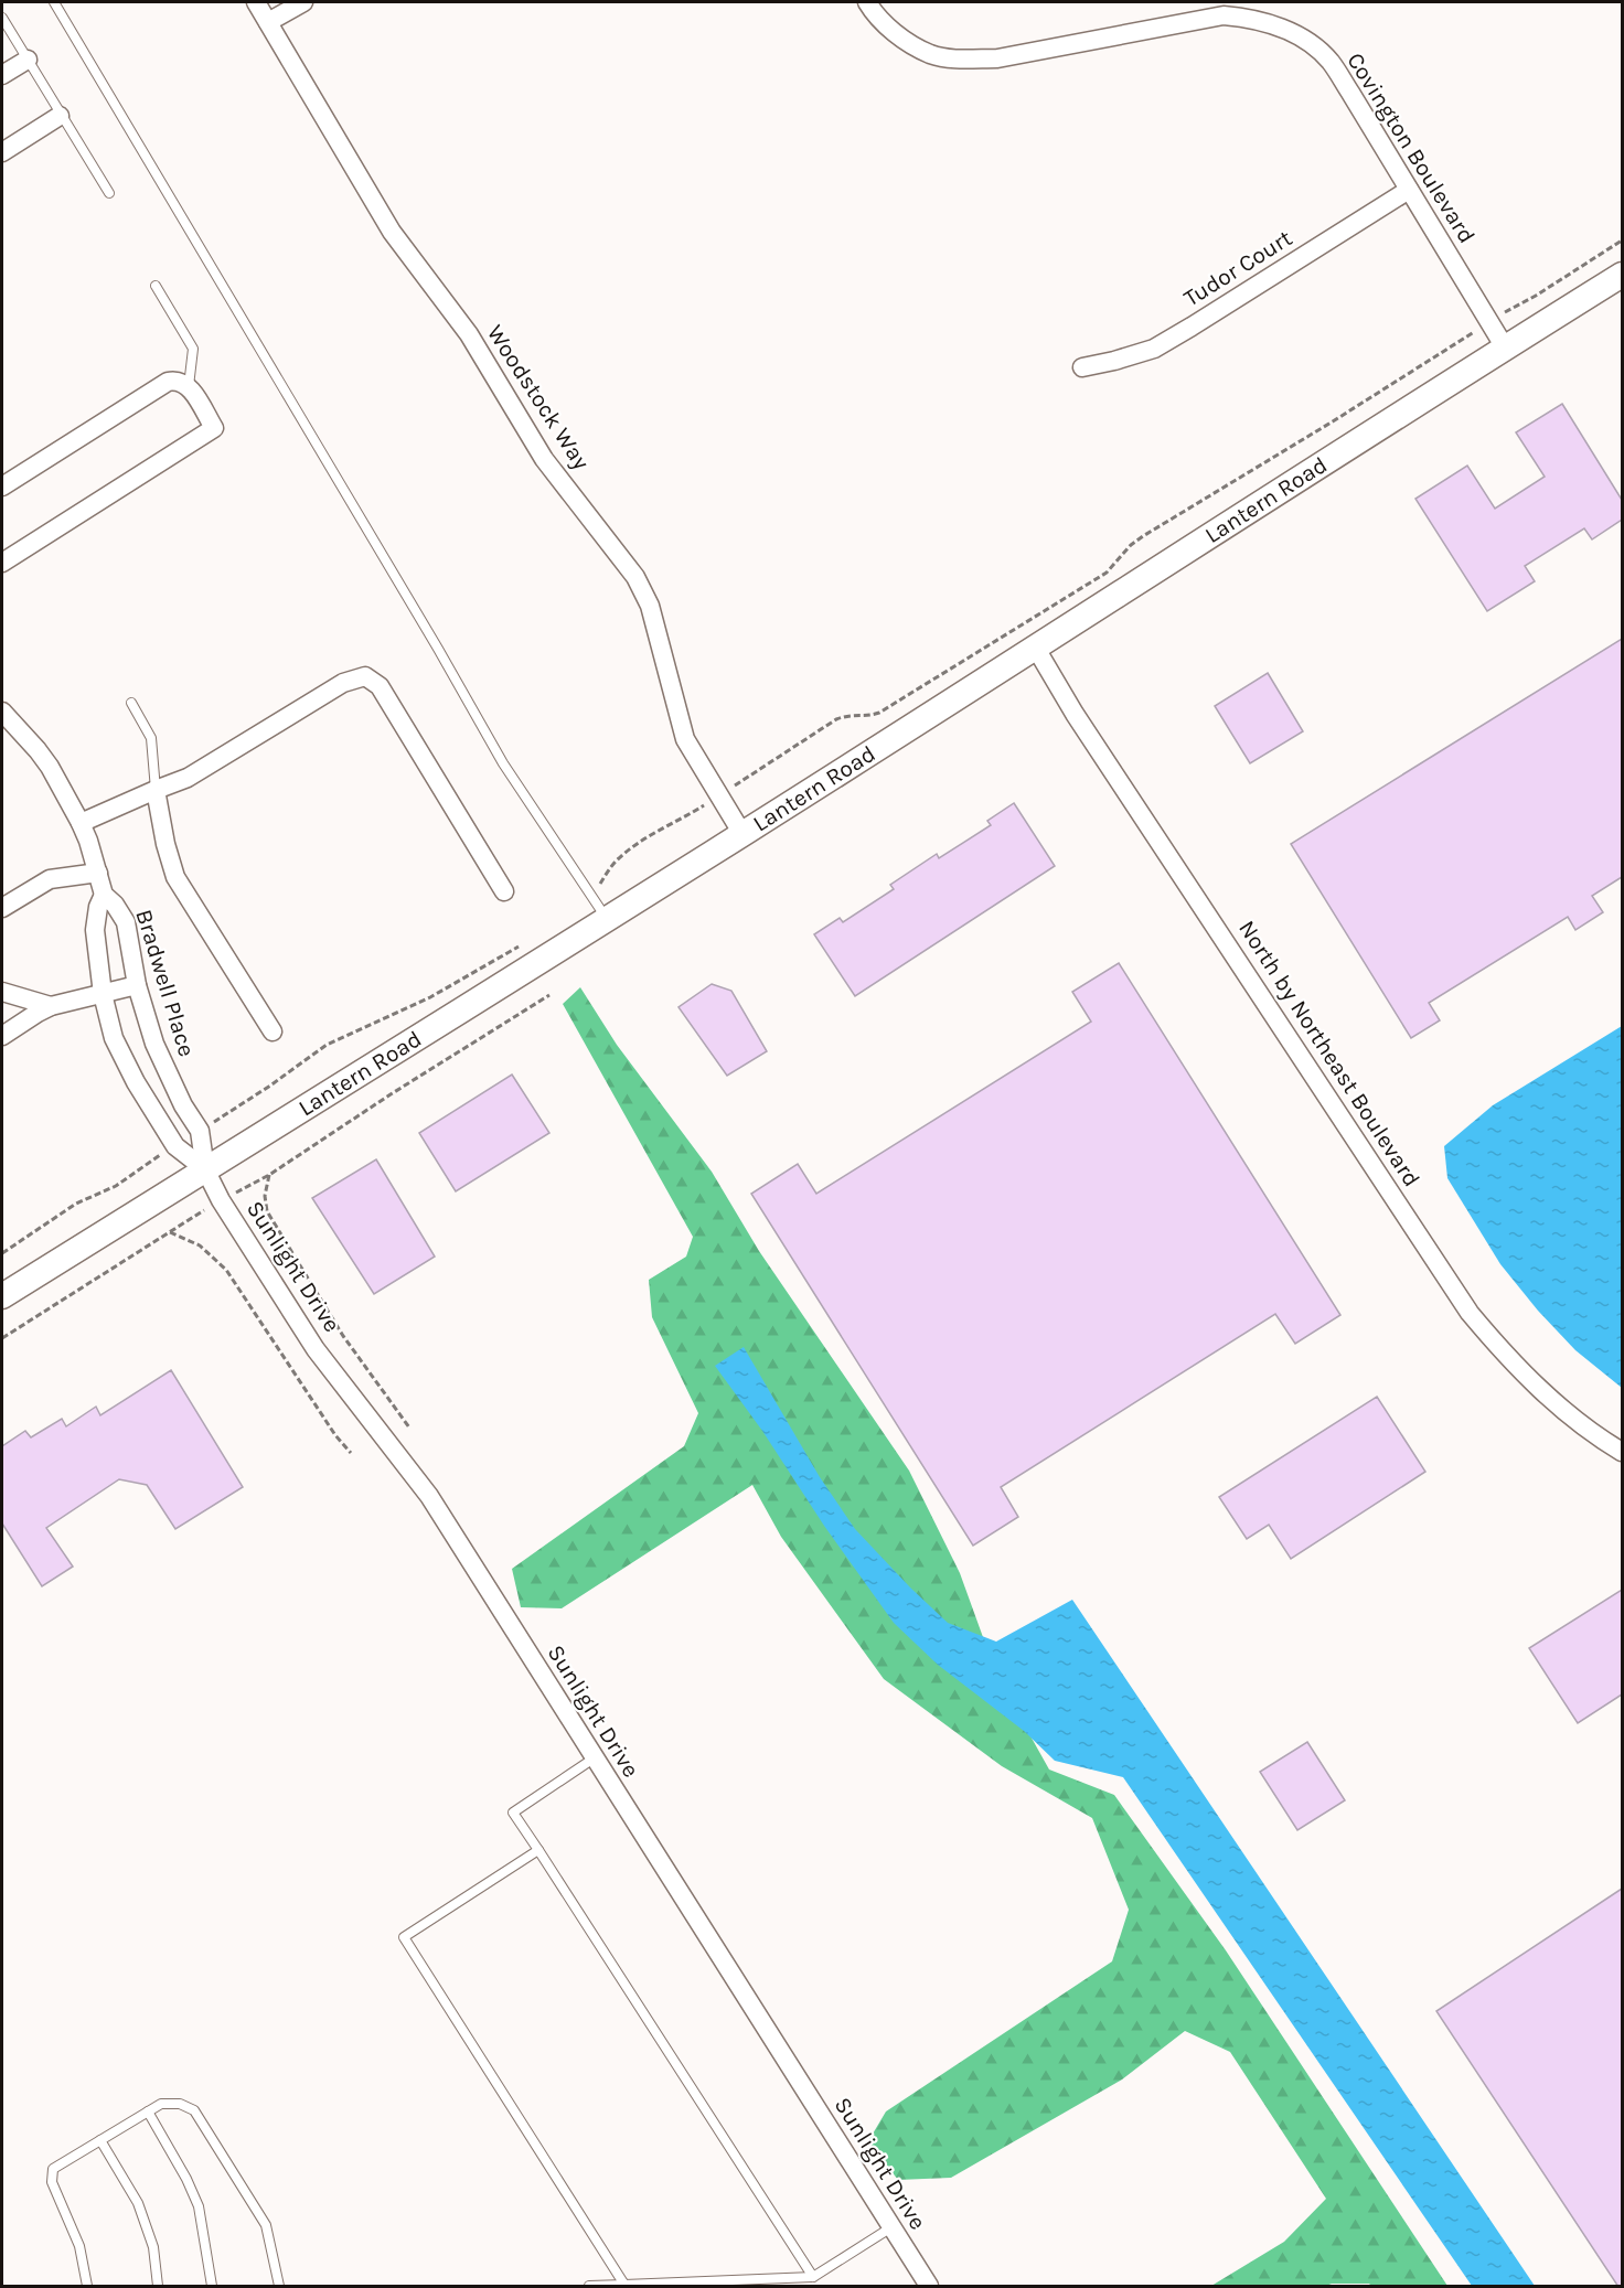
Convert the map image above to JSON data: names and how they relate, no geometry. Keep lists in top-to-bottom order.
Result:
{
  "streets": {
    "street": [
      "Covington Boulevard",
      "Tudor Court",
      "Woodstock Way",
      "Lantern Road",
      "Bradwell Place",
      "North by Northeast Boulevard",
      "Sunlight Drive"
    ]
  },
  "crossings": [
    ["Covington Boulevard", "Tudor Court"],
    ["Covington Boulevard", "Lantern Road"],
    ["Woodstock Way", "Lantern Road"],
    ["Lantern Road", "Bradwell Place"],
    ["Lantern Road", "North by Northeast Boulevard"],
    ["Lantern Road", "Sunlight Drive"],
    ["Bradwell Place", "Sunlight Drive"]
  ]
}
